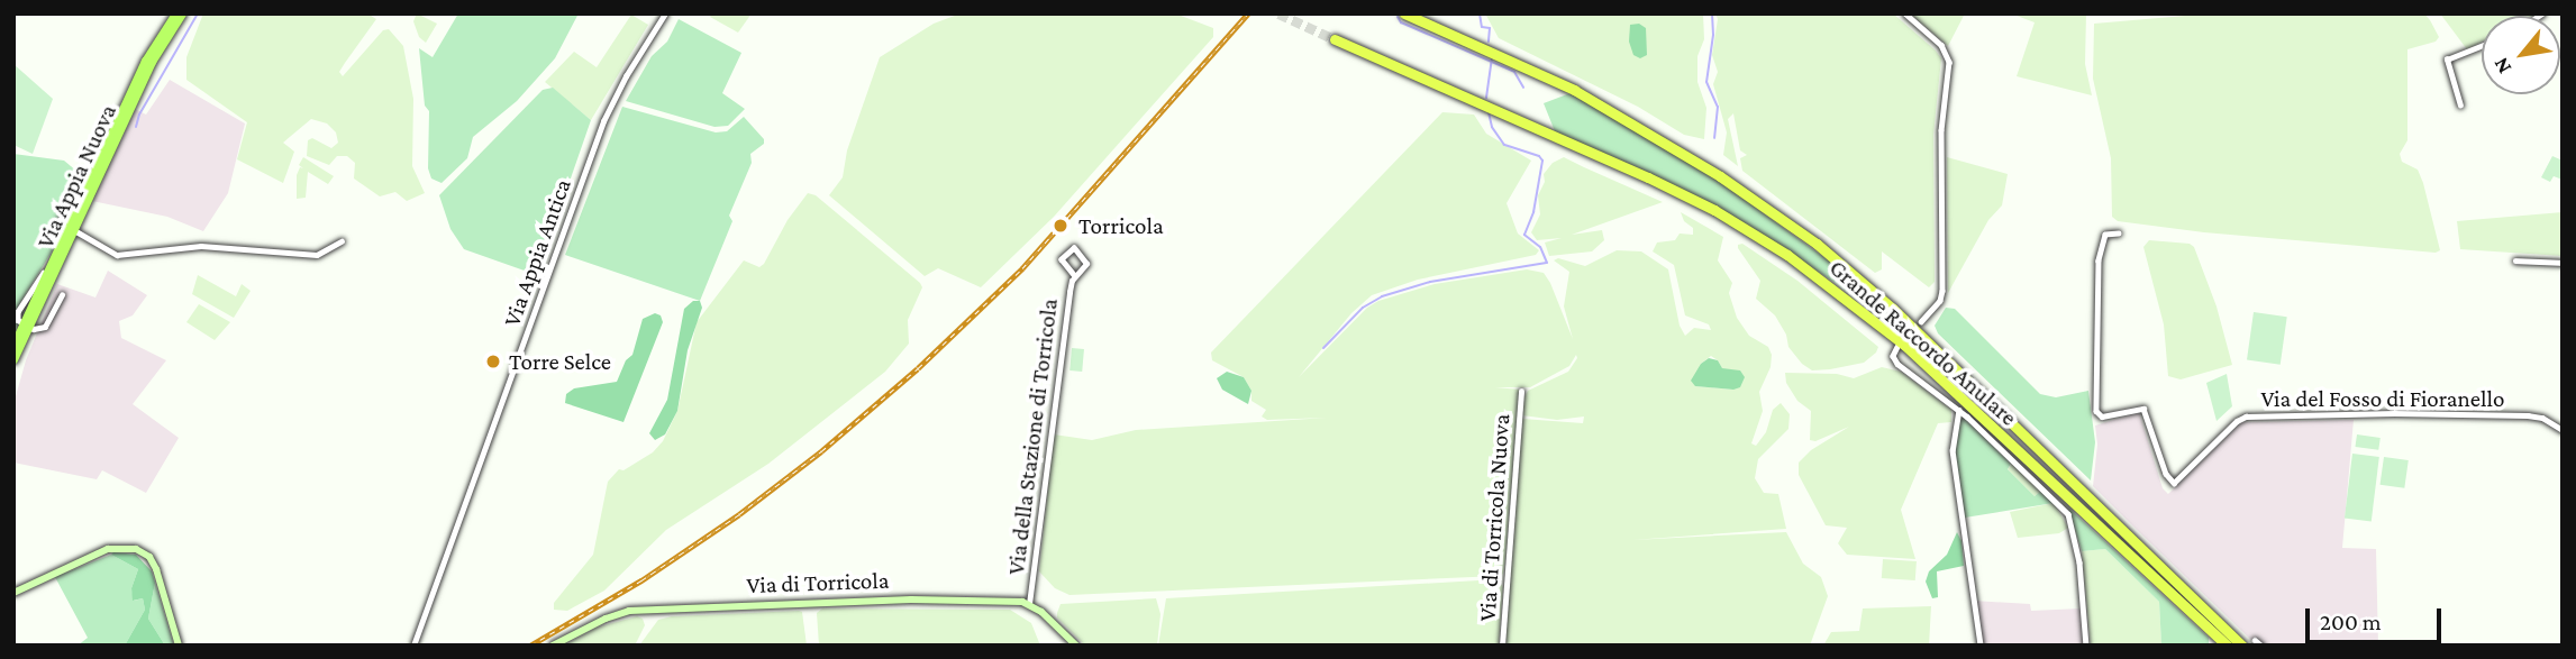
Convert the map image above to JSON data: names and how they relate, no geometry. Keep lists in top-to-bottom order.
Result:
{
  "streets": {
    "highway": ["Grande Raccordo Anulare"],
    "main road": ["Via Appia Nuova"],
    "street": [
      "Via Appia Antica",
      "Via del Fosso di Fioranello",
      "Via della Stazione di Torricola",
      "Via di Torricola Nuova",
      "Via di Torricola"
    ]
  },
  "crossings": [
    ["Via della Stazione di Torricola", "Via di Torricola"]
  ],
  "places": ["Torricola", "Torre Selce"],
  "scale_bar": "200 m",
  "north": "bottom left"
}
